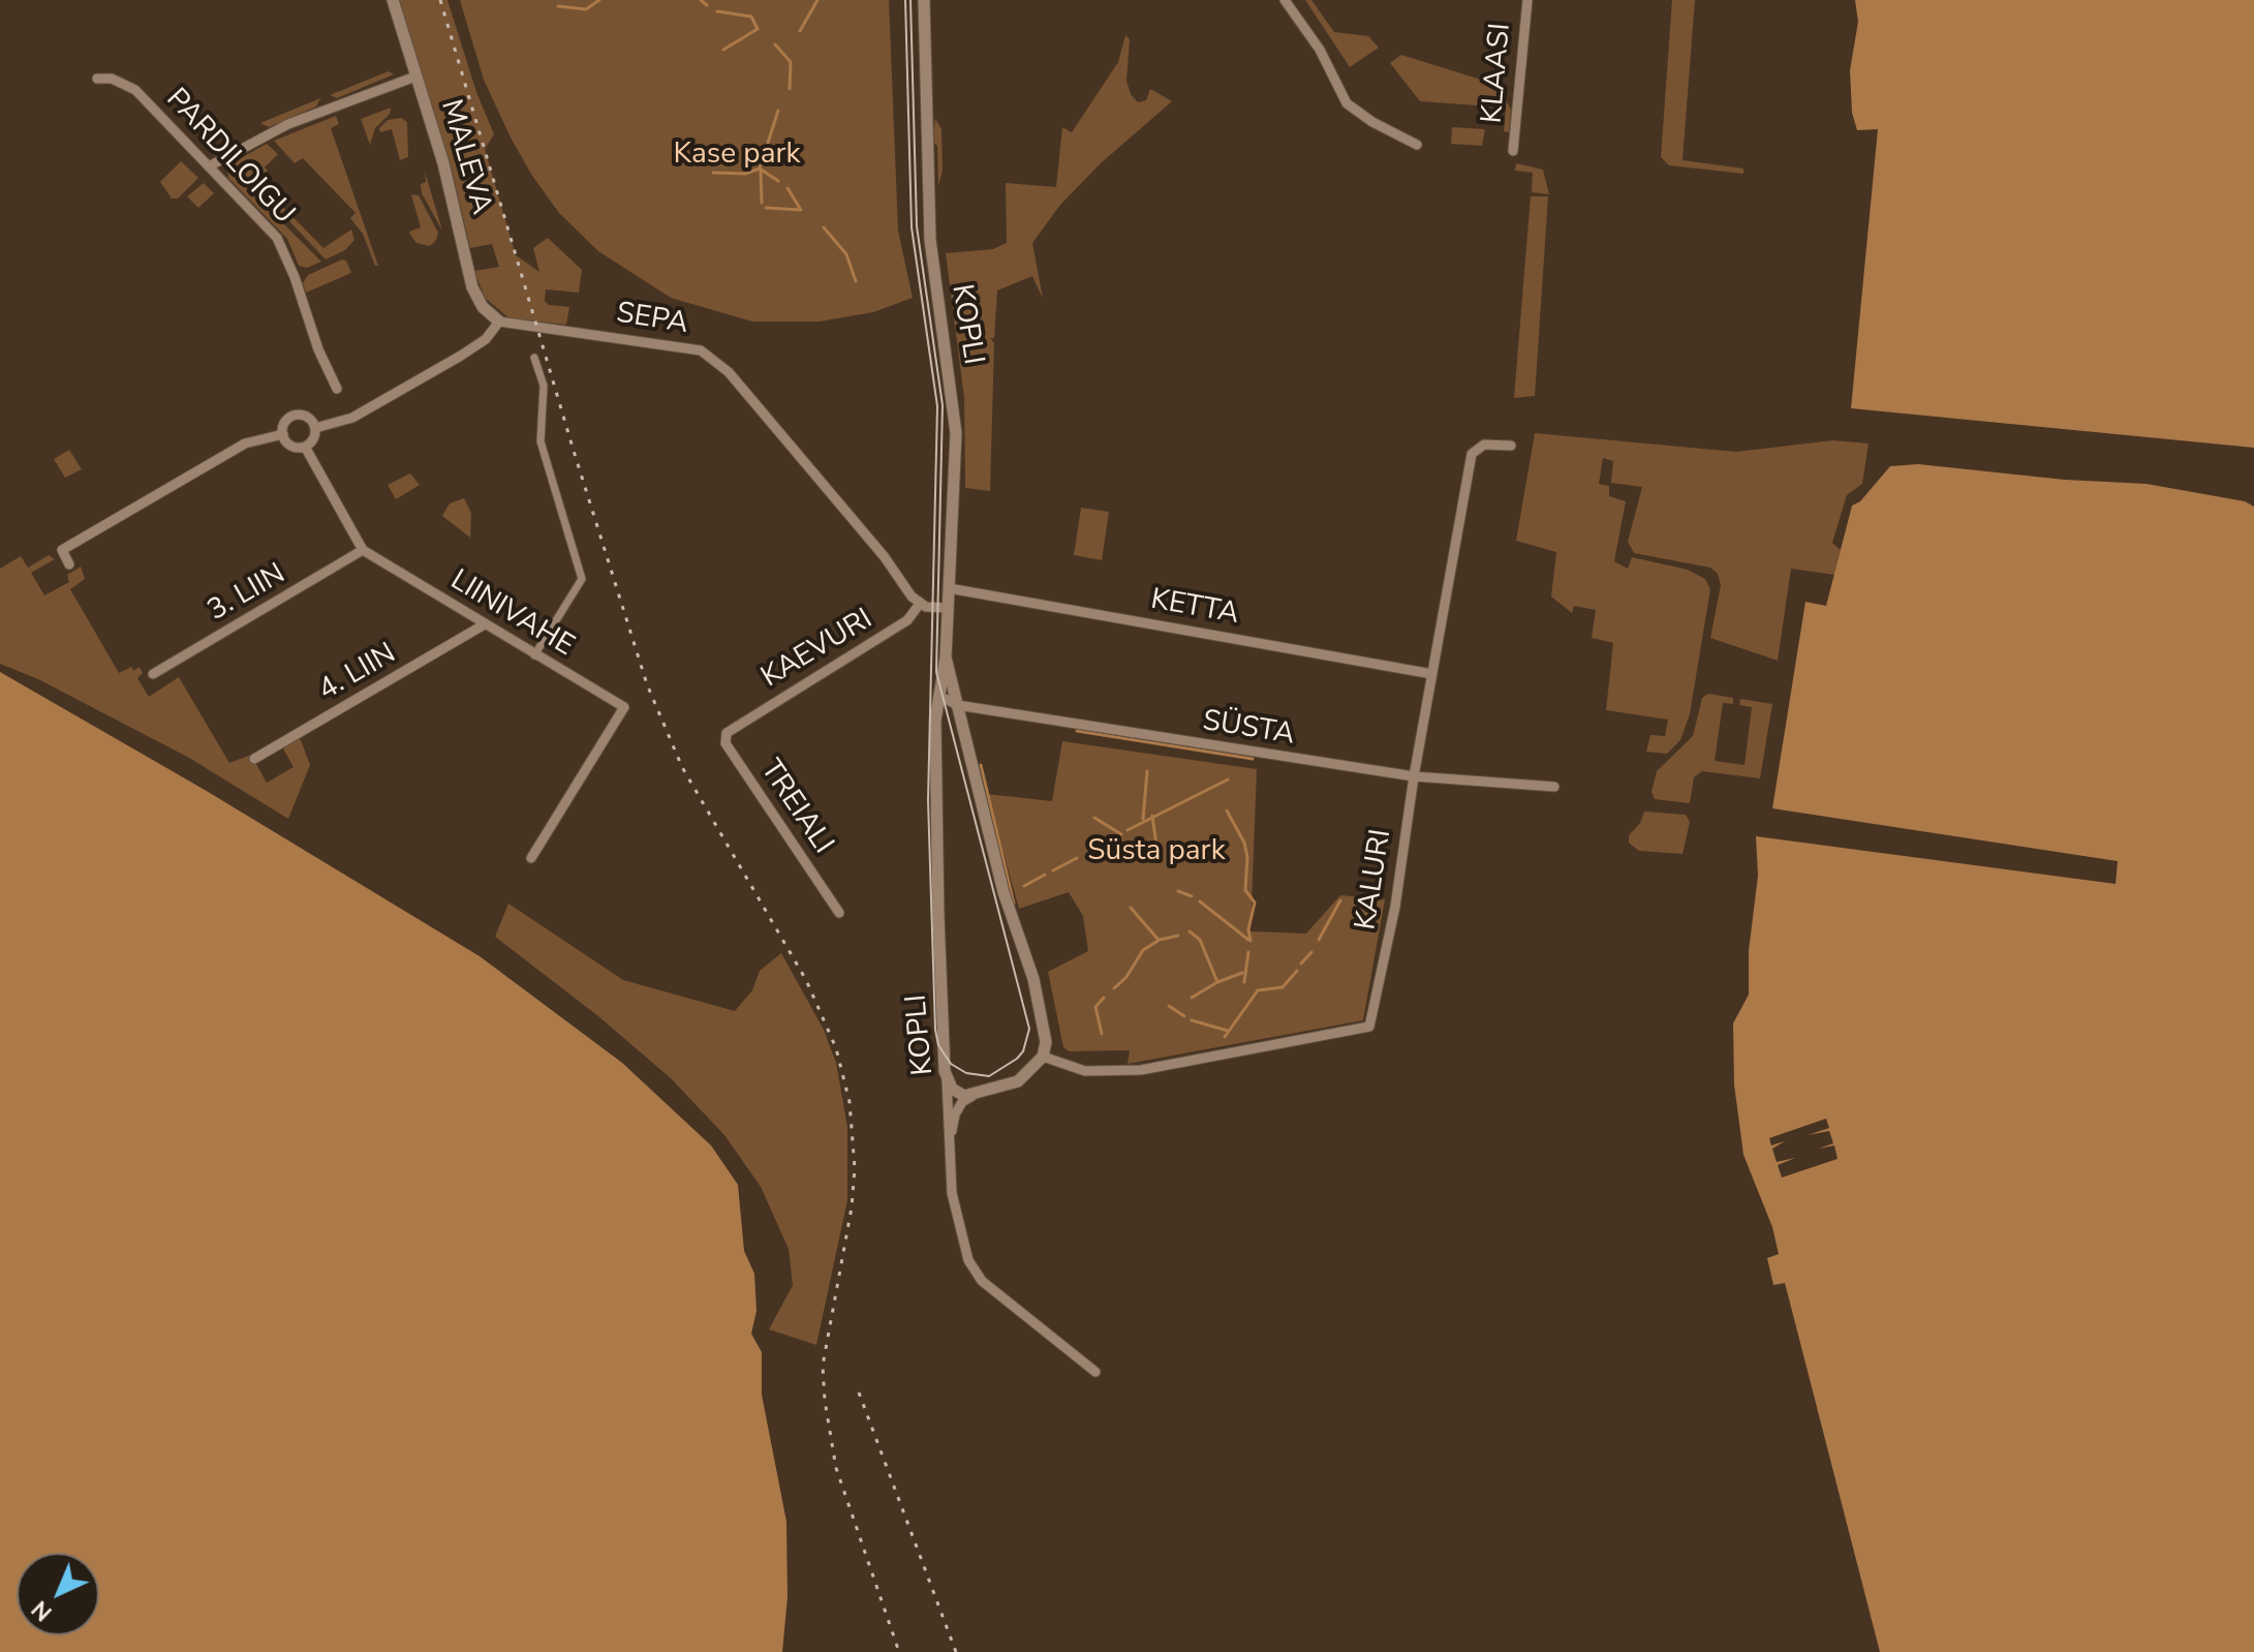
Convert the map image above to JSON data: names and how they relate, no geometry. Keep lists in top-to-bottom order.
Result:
{
  "streets": {
    "street": [
      "KLAASI",
      "PARDILOIGU",
      "MALEVA",
      "SEPA",
      "KOPLI",
      "3. LIIN",
      "KETTA",
      "LIINIVAHE",
      "KAEVURI",
      "4. LIIN",
      "SÜSTA",
      "TREIALI",
      "KALURI"
    ]
  },
  "crossings": [
    ["MALEVA", "SEPA"],
    ["SEPA", "KAEVURI"],
    ["KOPLI", "KETTA"],
    ["KOPLI", "SÜSTA"],
    ["KOPLI", "KALURI"],
    ["3. LIIN", "LIINIVAHE"],
    ["KETTA", "KALURI"],
    ["LIINIVAHE", "4. LIIN"],
    ["KAEVURI", "TREIALI"],
    ["SÜSTA", "KALURI"]
  ],
  "parks": ["Kase park", "Süsta park"],
  "north": "bottom left"
}
